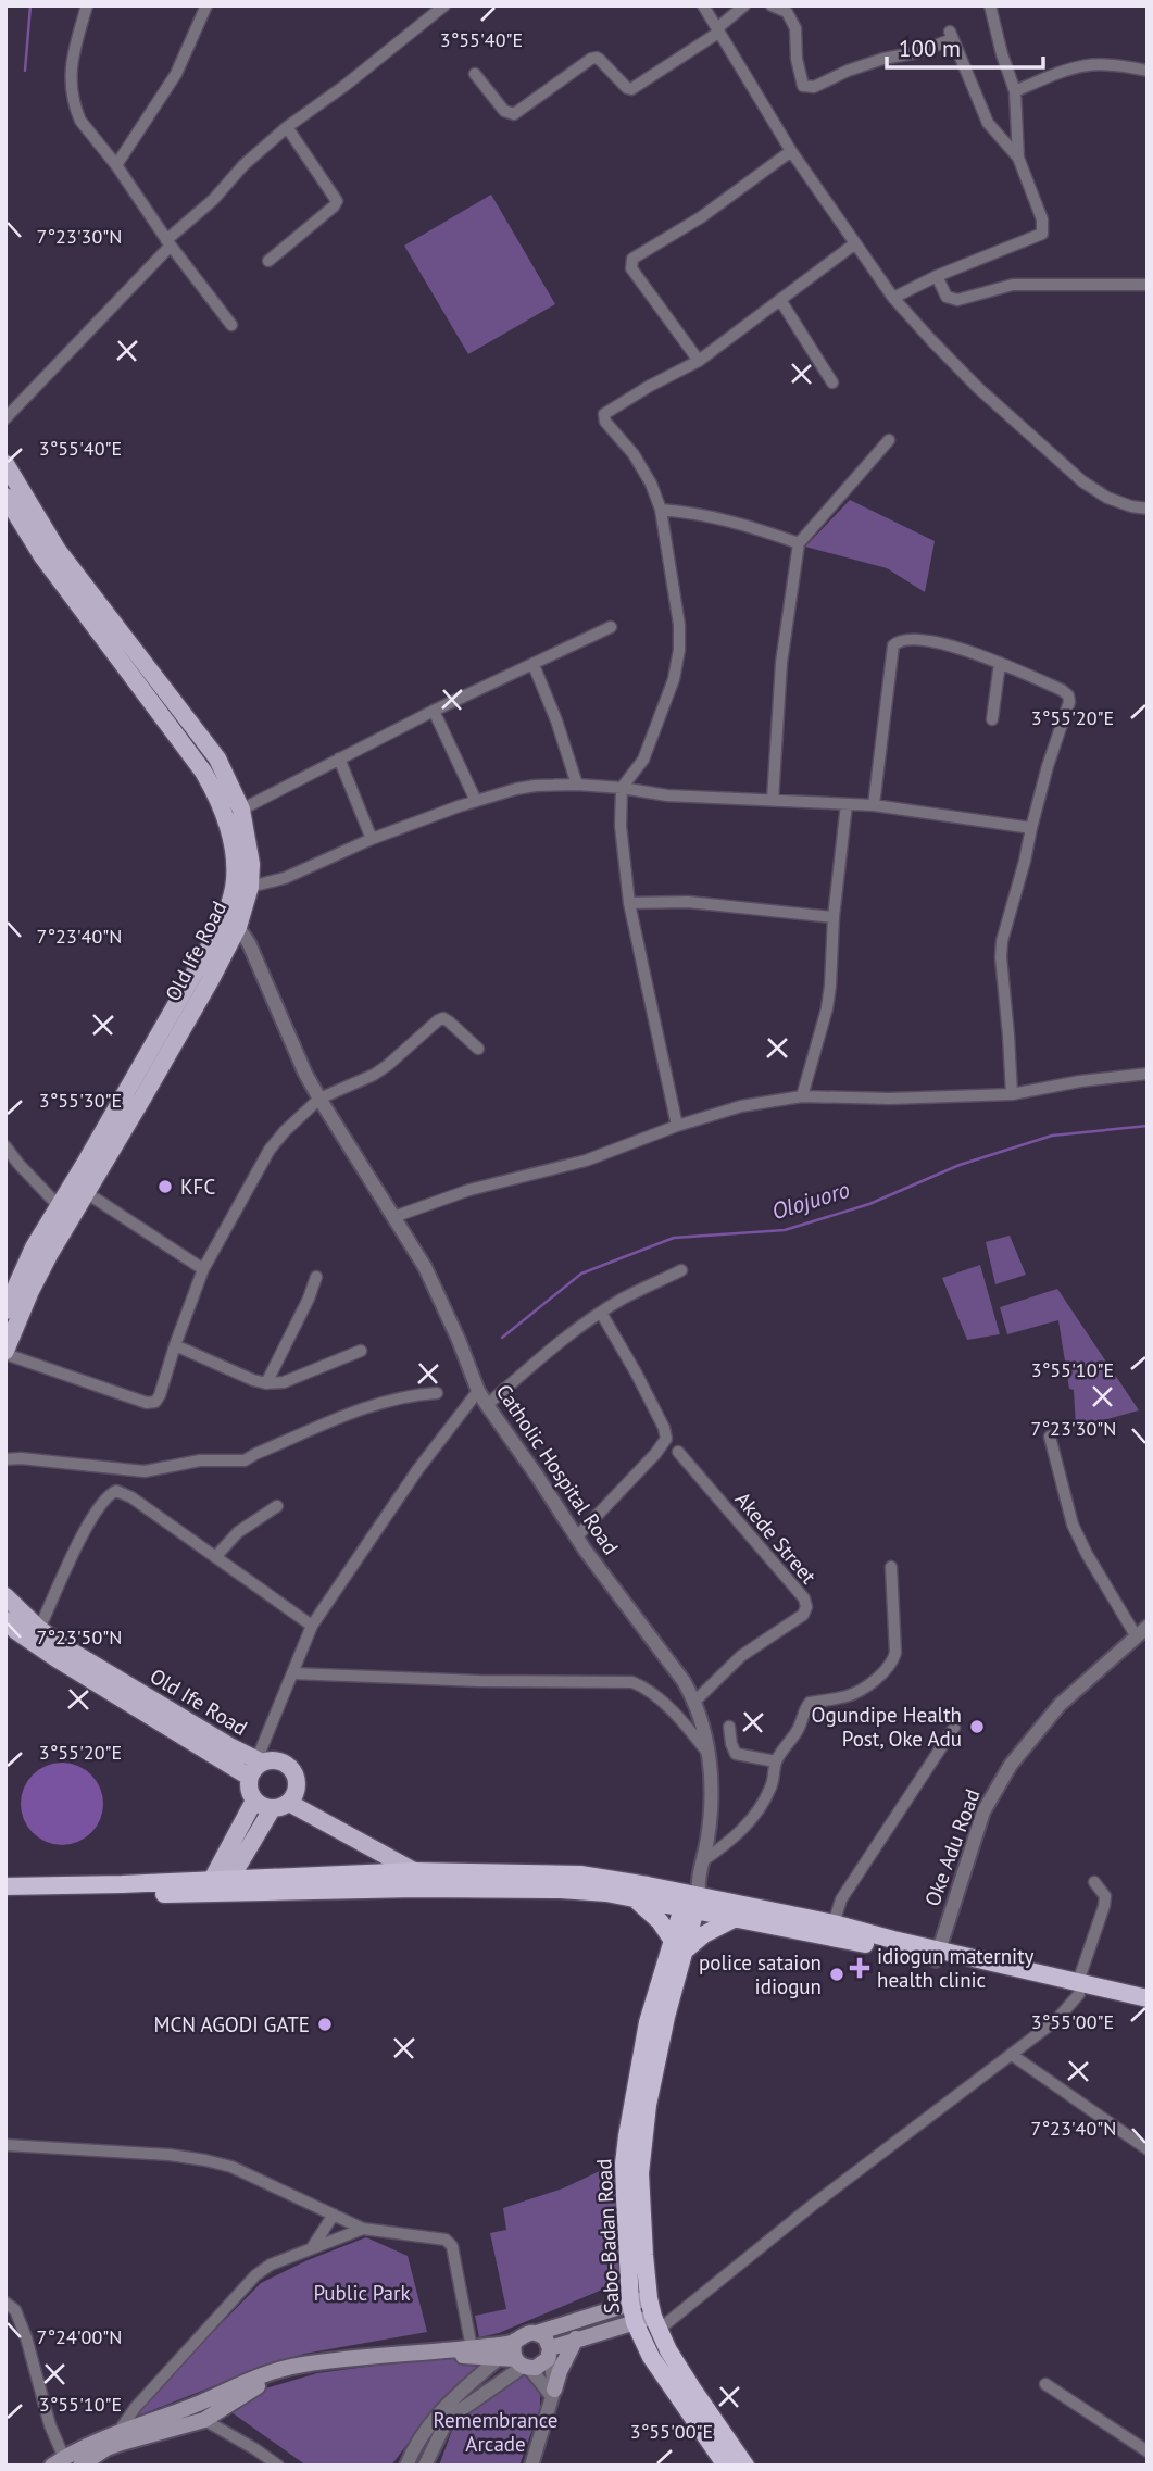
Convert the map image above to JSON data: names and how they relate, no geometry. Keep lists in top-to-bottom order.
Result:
{
  "streets": {
    "highway": ["Sabo-Badan Road"],
    "main road": ["Old Ife Road"],
    "street": ["Catholic Hospital Road", "Akede Street", "Oke Adu Road"]
  },
  "crossings": [
    ["Old Ife Road", "Catholic Hospital Road"],
    ["Catholic Hospital Road", "Akede Street"],
    ["Catholic Hospital Road", "Sabo-Badan Road"]
  ],
  "water": ["Olojuoro"],
  "parks": ["Public Park", "Remembrance Arcade"],
  "places": {
    "other": [
      "KFC",
      "Ogundipe Health Post, Oke Adu",
      "police sataion idiogun",
      "MCN AGODI GATE"
    ],
    "health": ["idiogun maternity health clinic"]
  },
  "scale_bar": "100 m",
  "coordinates": [
    "3°55'40\"E",
    "7°23'30\"N",
    "3°55'20\"E",
    "7°23'40\"N",
    "3°55'30\"E",
    "3°55'10\"E",
    "7°23'50\"N",
    "3°55'00\"E",
    "7°24'00\"N"
  ]
}
